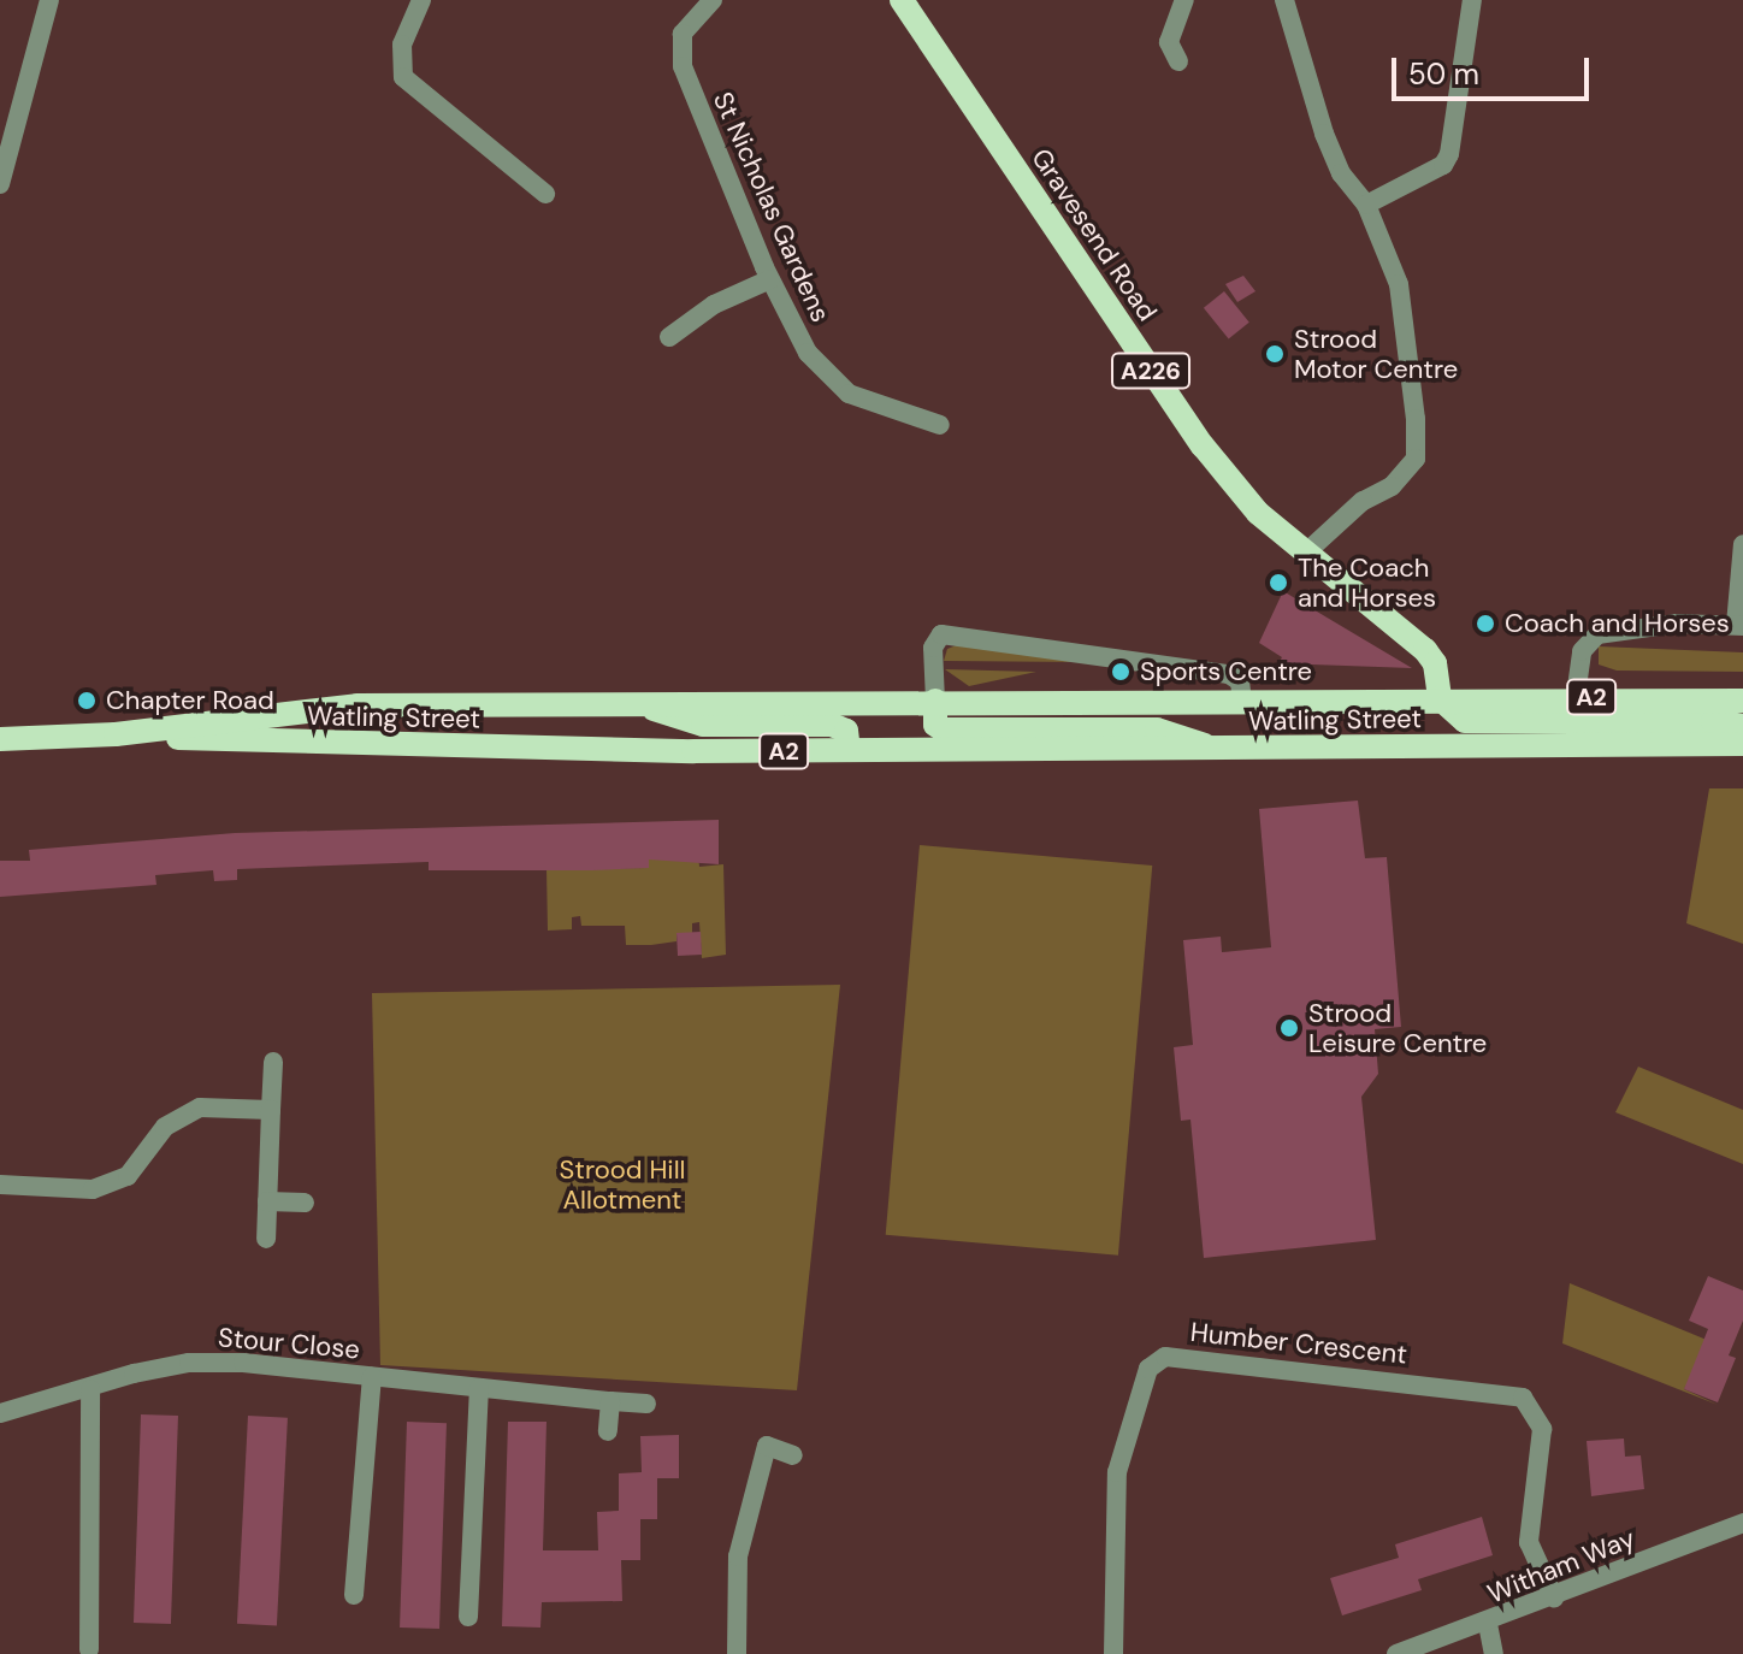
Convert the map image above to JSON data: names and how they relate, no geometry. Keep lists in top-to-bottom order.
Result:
{
  "streets": {
    "main road": [
      "Gravesend Road",
      "A226",
      "A2",
      "Watling Street"
    ],
    "street": [
      "St Nicholas Gardens",
      "Stour Close",
      "Humber Crescent",
      "Witham Way"
    ]
  },
  "crossings": [
    ["Gravesend Road", "A2"],
    ["Gravesend Road", "Watling Street"],
    ["A2", "Watling Street"],
    ["Humber Crescent", "Witham Way"]
  ],
  "parks": ["Strood Hill Allotment"],
  "places": [
    "Strood Motor Centre",
    "The Coach and Horses",
    "Coach and Horses",
    "Sports Centre",
    "Chapter Road",
    "Strood Leisure Centre"
  ],
  "scale_bar": "50 m"
}
